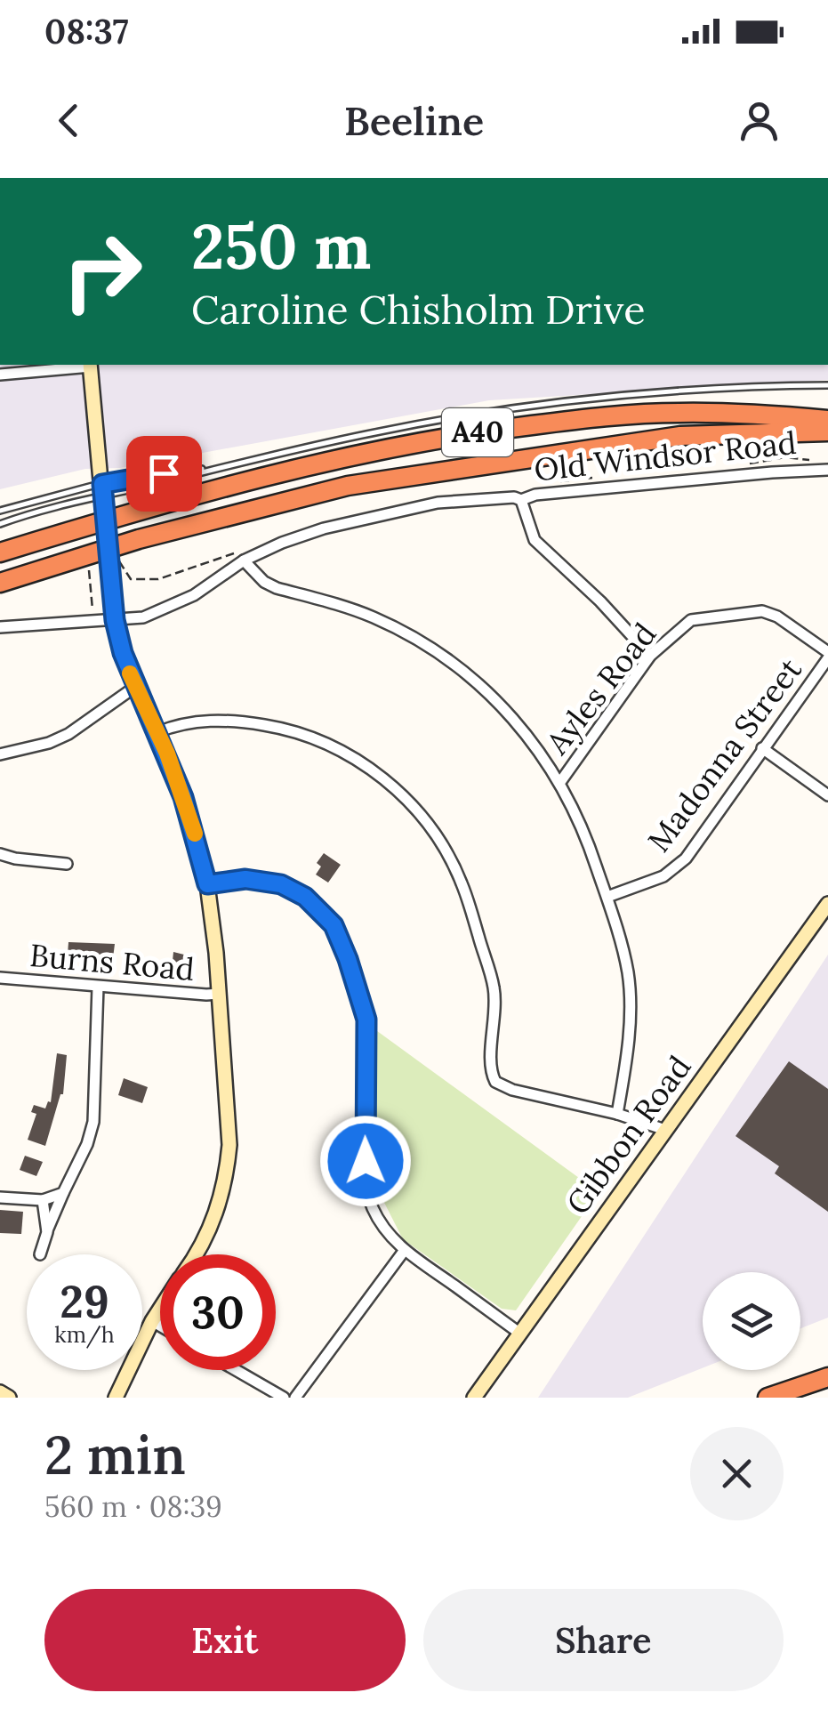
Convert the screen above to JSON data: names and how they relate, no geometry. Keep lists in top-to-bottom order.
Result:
{
  "streets": {
    "highway": ["A40", "Old Windsor Road"],
    "main road": ["Gibbon Road"],
    "street": ["Ayles Road", "Madonna Street", "Burns Road"]
  },
  "crossings": [
    ["Ayles Road", "Madonna Street"]
  ],
  "page": {
    "status": "08:37",
    "header": "Beeline",
    "turn": ["250 m", "Caroline Chisholm Drive"],
    "speed": "29 km/h",
    "limit": "30",
    "heading": ["2 min", "560 m · 08:39"],
    "buttons": ["Exit", "Share"]
  }
}
